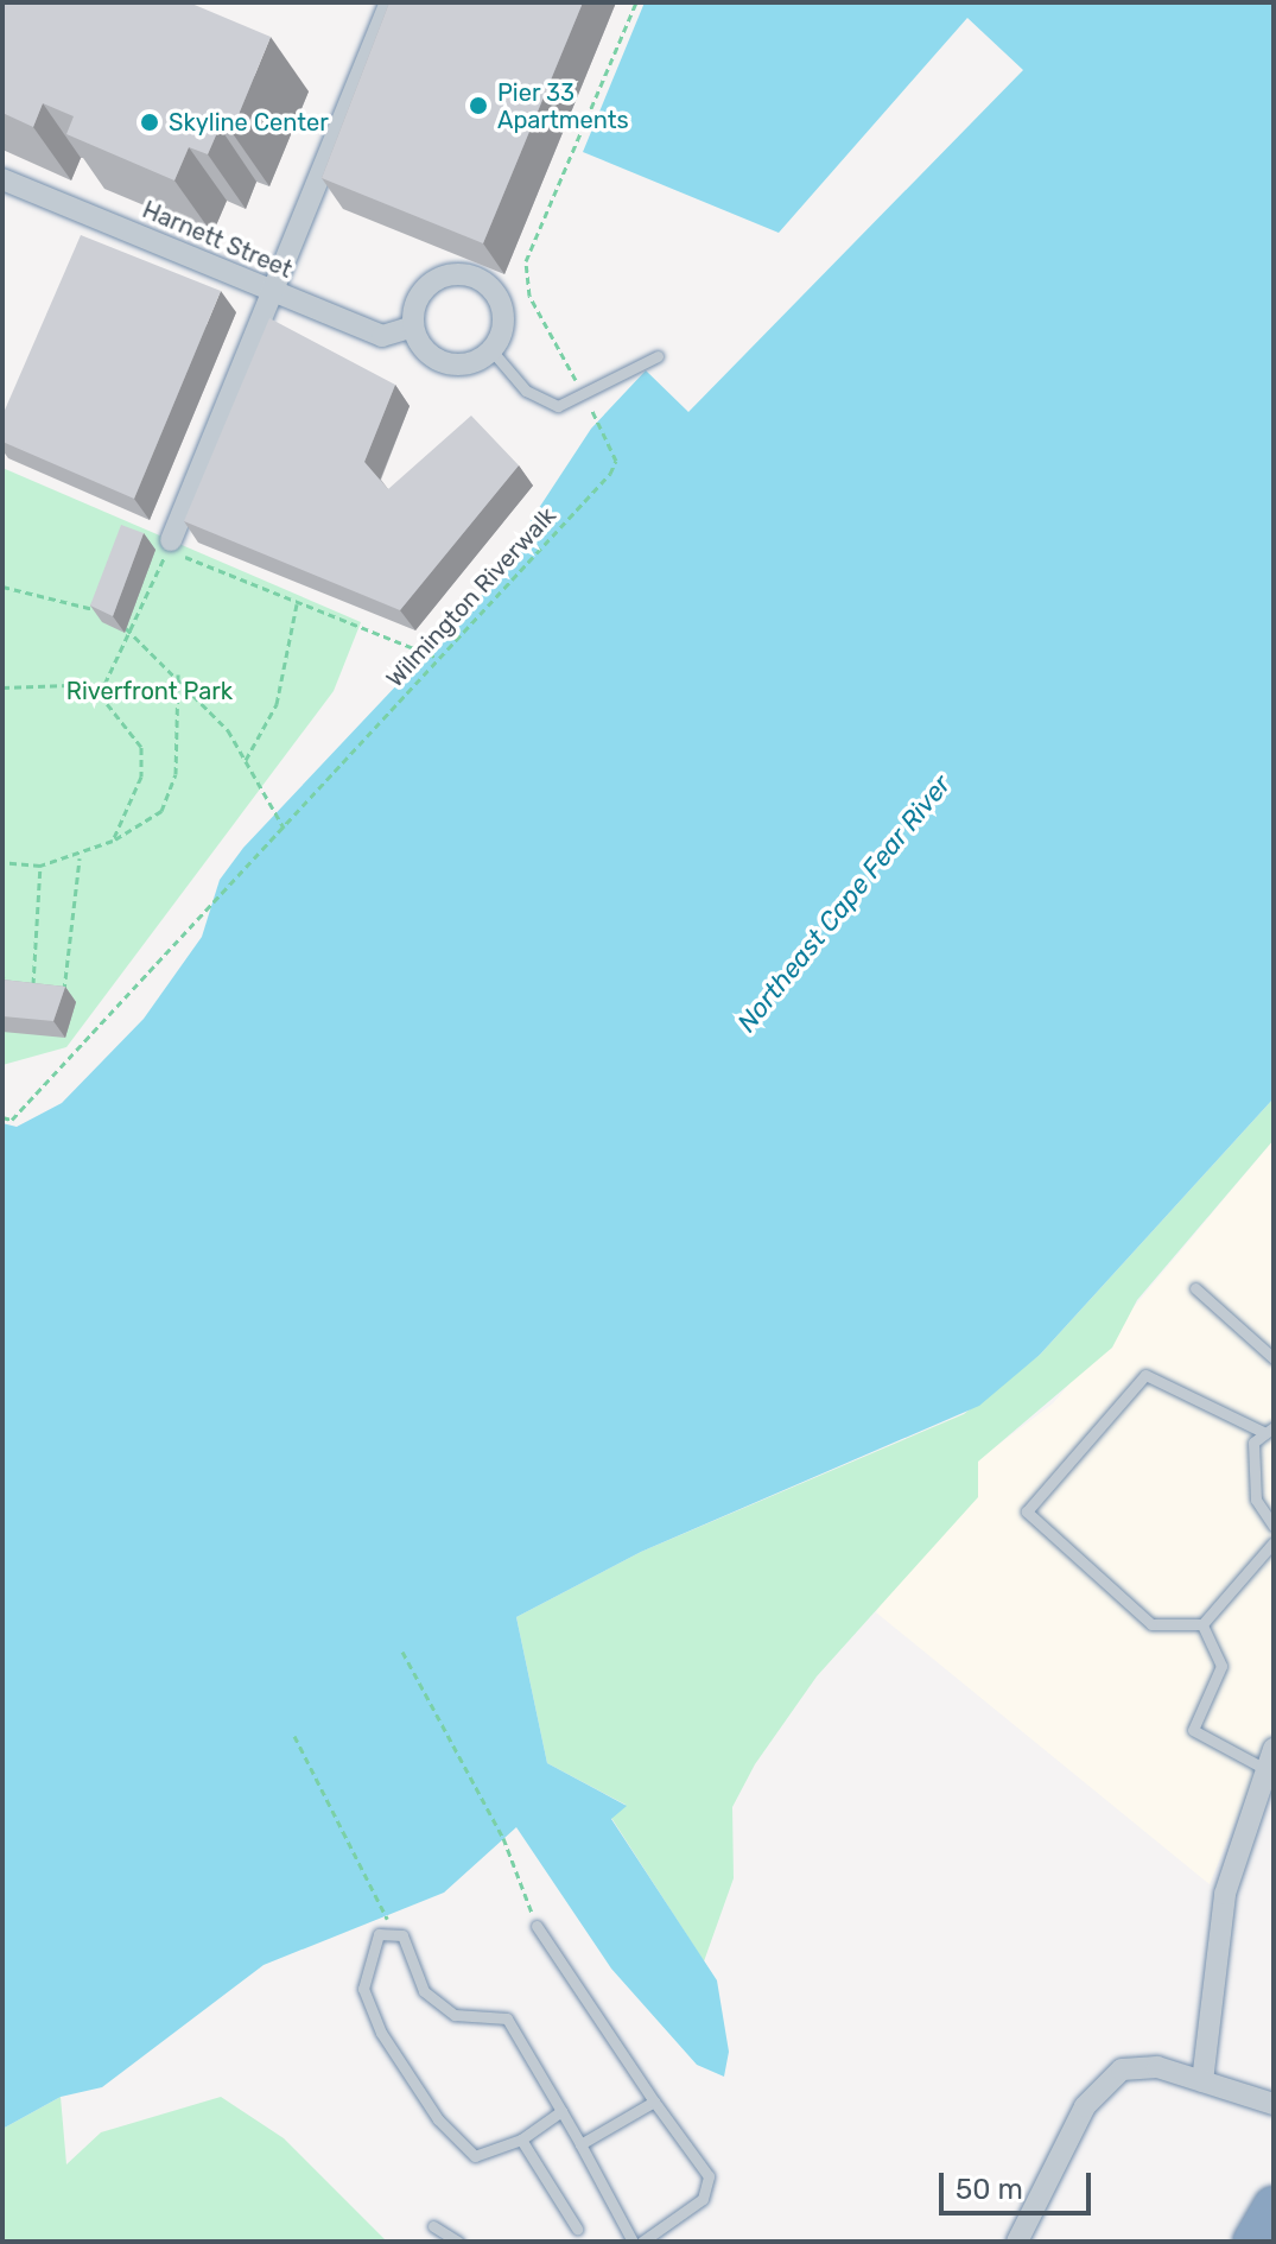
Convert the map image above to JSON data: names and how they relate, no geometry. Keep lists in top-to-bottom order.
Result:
{
  "streets": {
    "street": ["Harnett Street"],
    "path": ["Wilmington Riverwalk"]
  },
  "water": ["Northeast Cape Fear River"],
  "parks": ["Riverfront Park"],
  "places": ["Pier 33 Apartments", "Skyline Center"],
  "scale_bar": "50 m"
}
